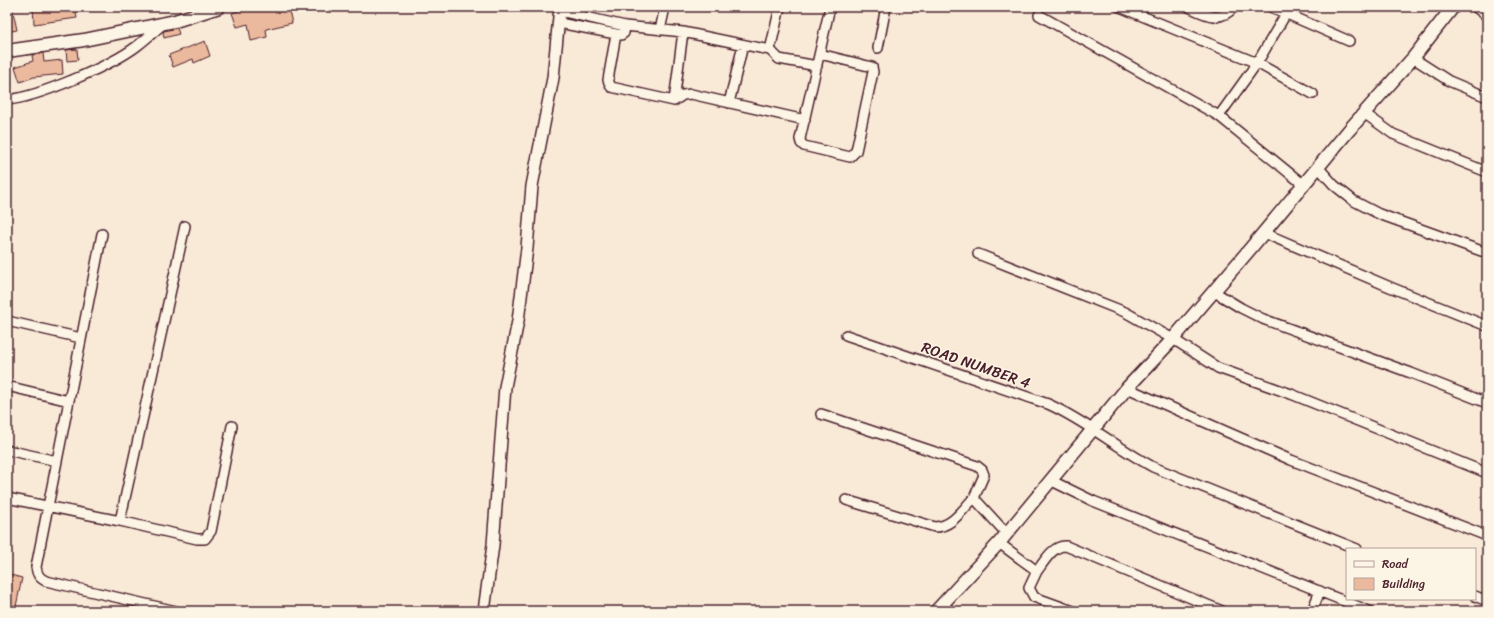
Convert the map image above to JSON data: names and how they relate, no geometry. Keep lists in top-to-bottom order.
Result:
{
  "streets": {
    "street": ["ROAD NUMBER 4"]
  },
  "legend": ["Road", "Building"]
}
